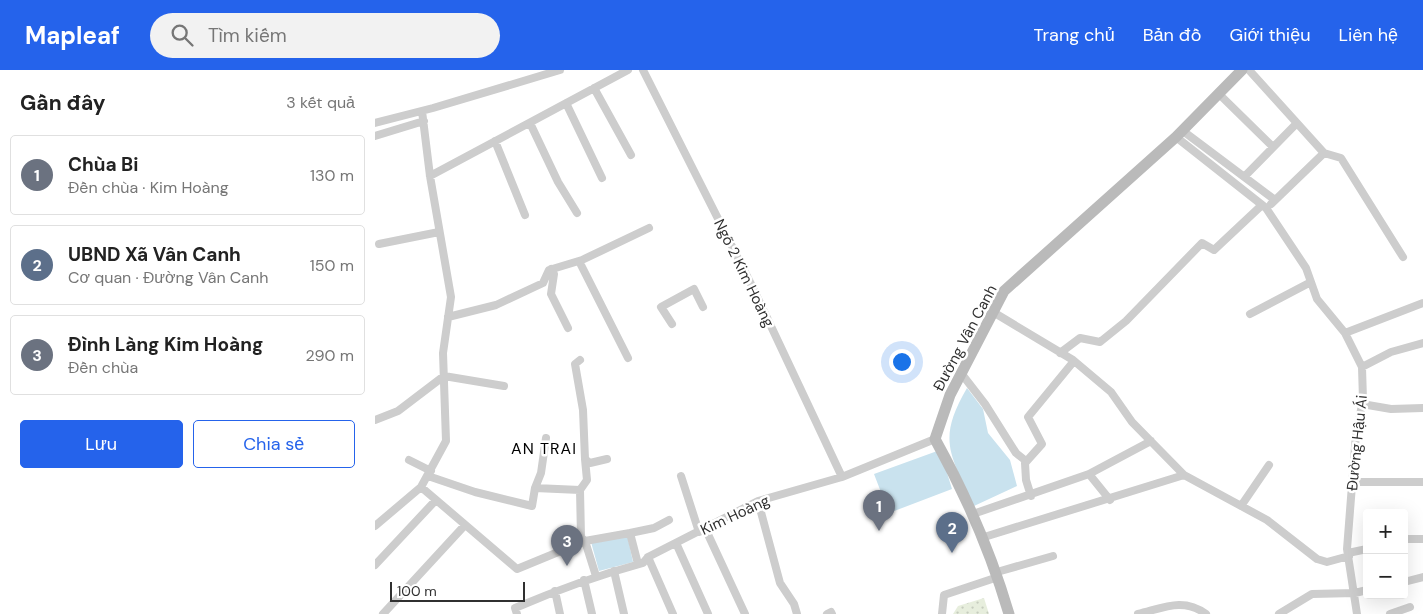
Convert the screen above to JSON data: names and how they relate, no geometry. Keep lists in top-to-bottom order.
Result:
{
  "streets": {
    "street": [
      "Ngõ 2 Kim Hoàng",
      "Đường Vân Canh",
      "Đường Hậu Ái",
      "Kim Hoàng"
    ]
  },
  "crossings": [
    ["Ngõ 2 Kim Hoàng", "Kim Hoàng"],
    ["Đường Vân Canh", "Đường Hậu Ái"],
    ["Đường Vân Canh", "Kim Hoàng"]
  ],
  "districts": ["AN TRAI"],
  "scale_bar": "100 m",
  "page": {
    "header": "Mapleaf",
    "search": "Tìm kiếm",
    "nav": [
      "Trang chủ",
      "Bản đồ",
      "Giới thiệu",
      "Liên hệ"
    ],
    "heading": ["Gần đây", "3 kết quả"],
    "list": [
      {
        "mark": "1",
        "name": "Chùa Bi",
        "note": "Đền chùa · Kim Hoàng",
        "value": "130 m"
      },
      {
        "mark": "2",
        "name": "UBND Xã Vân Canh",
        "note": "Cơ quan · Đường Vân Canh",
        "value": "150 m"
      },
      {
        "mark": "3",
        "name": "Đình Làng Kim Hoàng",
        "note": "Đền chùa",
        "value": "290 m"
      }
    ],
    "buttons": ["Lưu", "Chia sẻ"],
    "pins": ["1", "2", "3"],
    "map_buttons": ["+", "−"],
    "scale": "100 m"
  }
}
